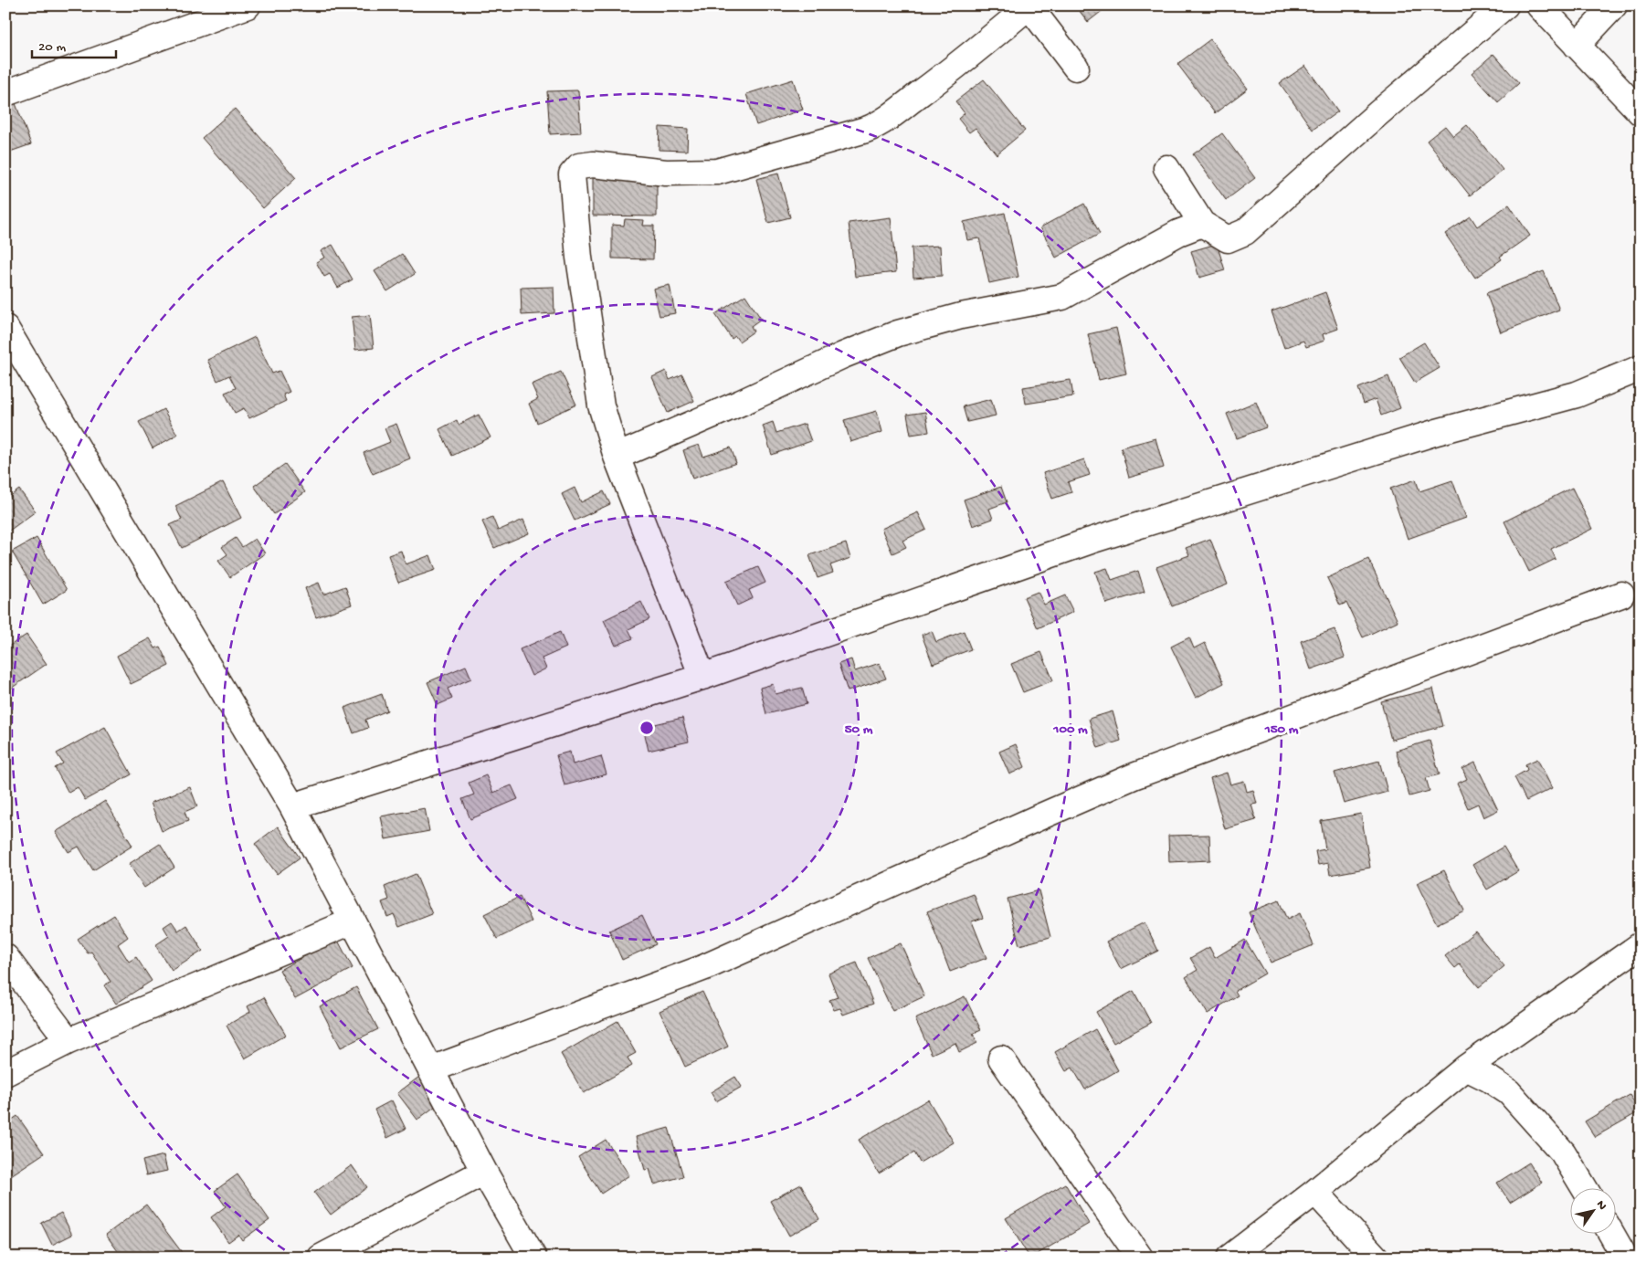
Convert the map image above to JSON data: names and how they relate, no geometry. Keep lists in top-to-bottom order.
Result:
{
  "scale_bar": "20 m",
  "north": "top right",
  "rings": ["50 m", "100 m", "150 m"]
}
